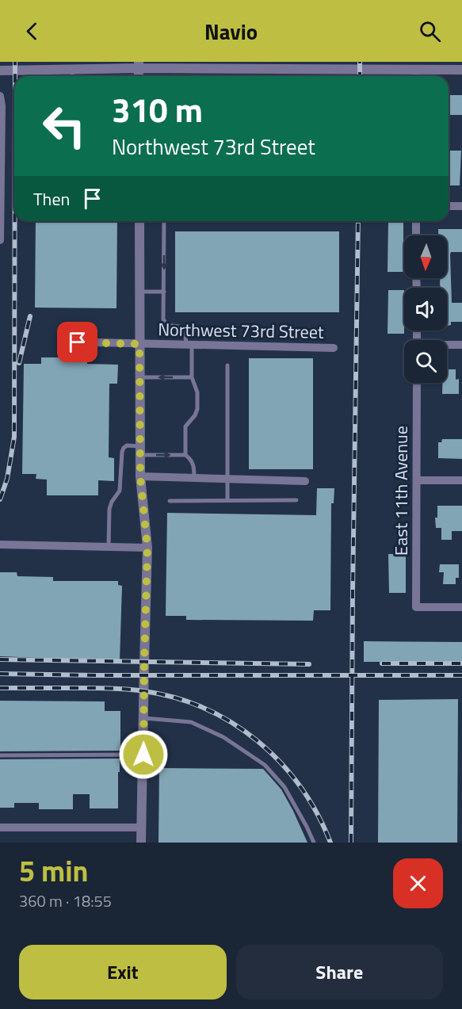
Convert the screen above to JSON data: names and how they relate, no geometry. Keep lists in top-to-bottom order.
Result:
{
  "streets": {
    "street": ["Northwest 73rd Street", "East 11th Avenue"]
  },
  "north": "bottom",
  "page": {
    "header": "Navio",
    "turn": ["310 m", "Northwest 73rd Street"],
    "then": "Then",
    "heading": ["5 min", "360 m · 18:55"],
    "buttons": ["Exit", "Share"]
  }
}
